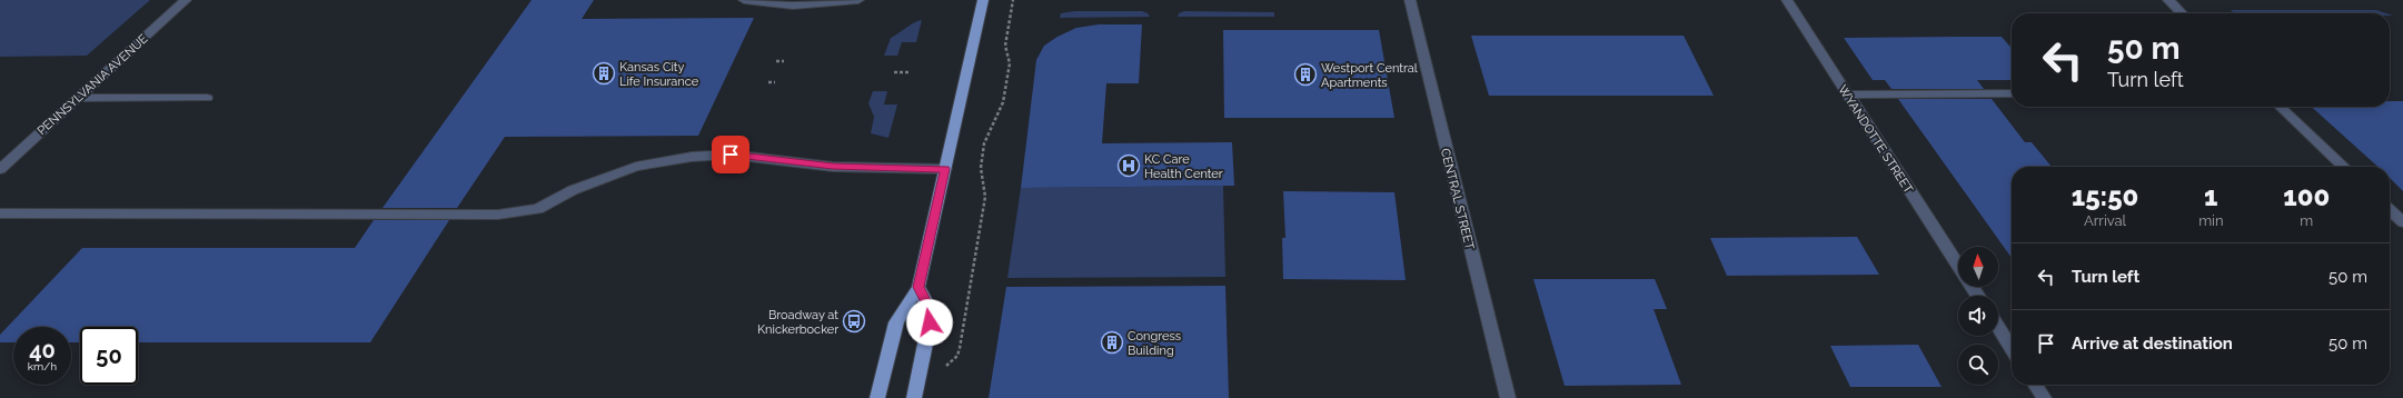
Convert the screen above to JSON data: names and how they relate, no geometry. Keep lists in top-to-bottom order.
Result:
{
  "streets": {
    "street": ["PENNSYLVANIA AVENUE", "WYANDOTTE STREET", "CENTRAL STREET"]
  },
  "places": {
    "building": ["Kansas City Life Insurance", "Westport Central Apartments", "Congress Building"],
    "hospital": ["KC Care Health Center"],
    "bus stop": ["Broadway at Knickerbocker"]
  },
  "north": "top",
  "page": {
    "turn": ["50 m", "Turn left"],
    "eta": [
      "15:50",
      "Arrival",
      "1",
      "min",
      "100",
      "m"
    ],
    "list": [
      {
        "name": "Turn left",
        "value": "50 m"
      },
      {
        "name": "Arrive at destination",
        "value": "50 m"
      }
    ],
    "speed": "40 km/h",
    "limit": "50"
  }
}
